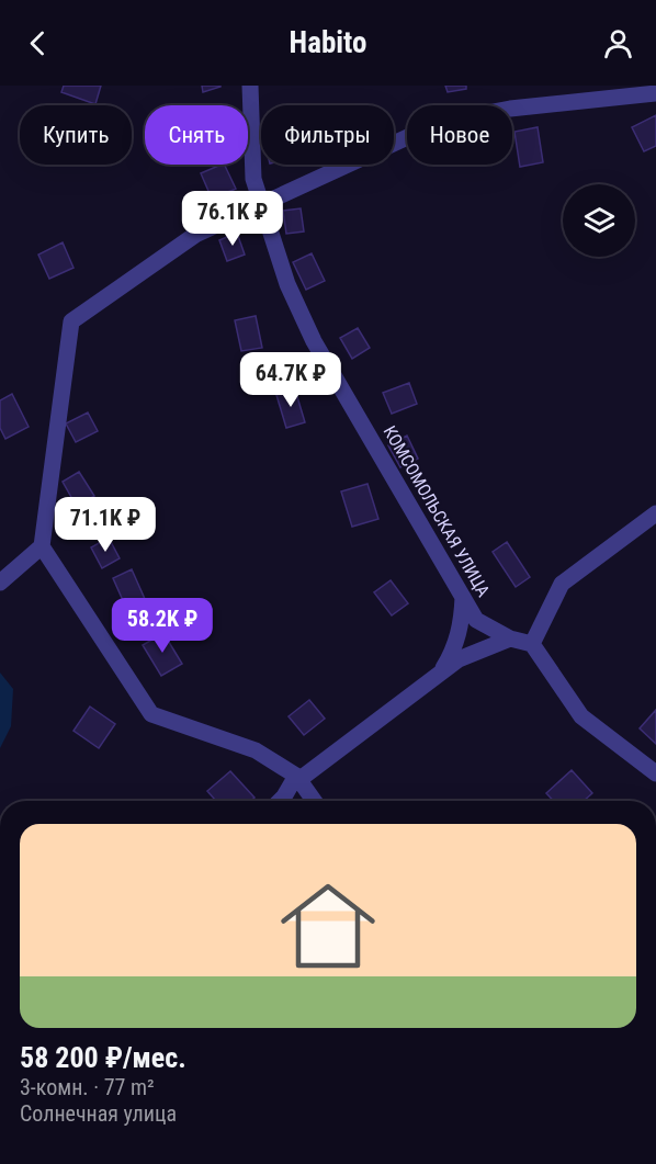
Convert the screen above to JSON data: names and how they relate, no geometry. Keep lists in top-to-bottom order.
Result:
{
  "streets": {
    "street": ["КОМСОМОЛЬСКАЯ УЛИЦА"]
  },
  "page": {
    "header": "Habito",
    "chip": [
      "Купить",
      "Снять",
      "Фильтры",
      "Новое"
    ],
    "price": [
      "76.1K ₽",
      "64.7K ₽",
      "71.1K ₽",
      "58.2K ₽"
    ],
    "list": [
      {
        "name": "58 200 ₽/мес.",
        "note": "3-комн. · 77 m² · Солнечная улица"
      }
    ]
  }
}
